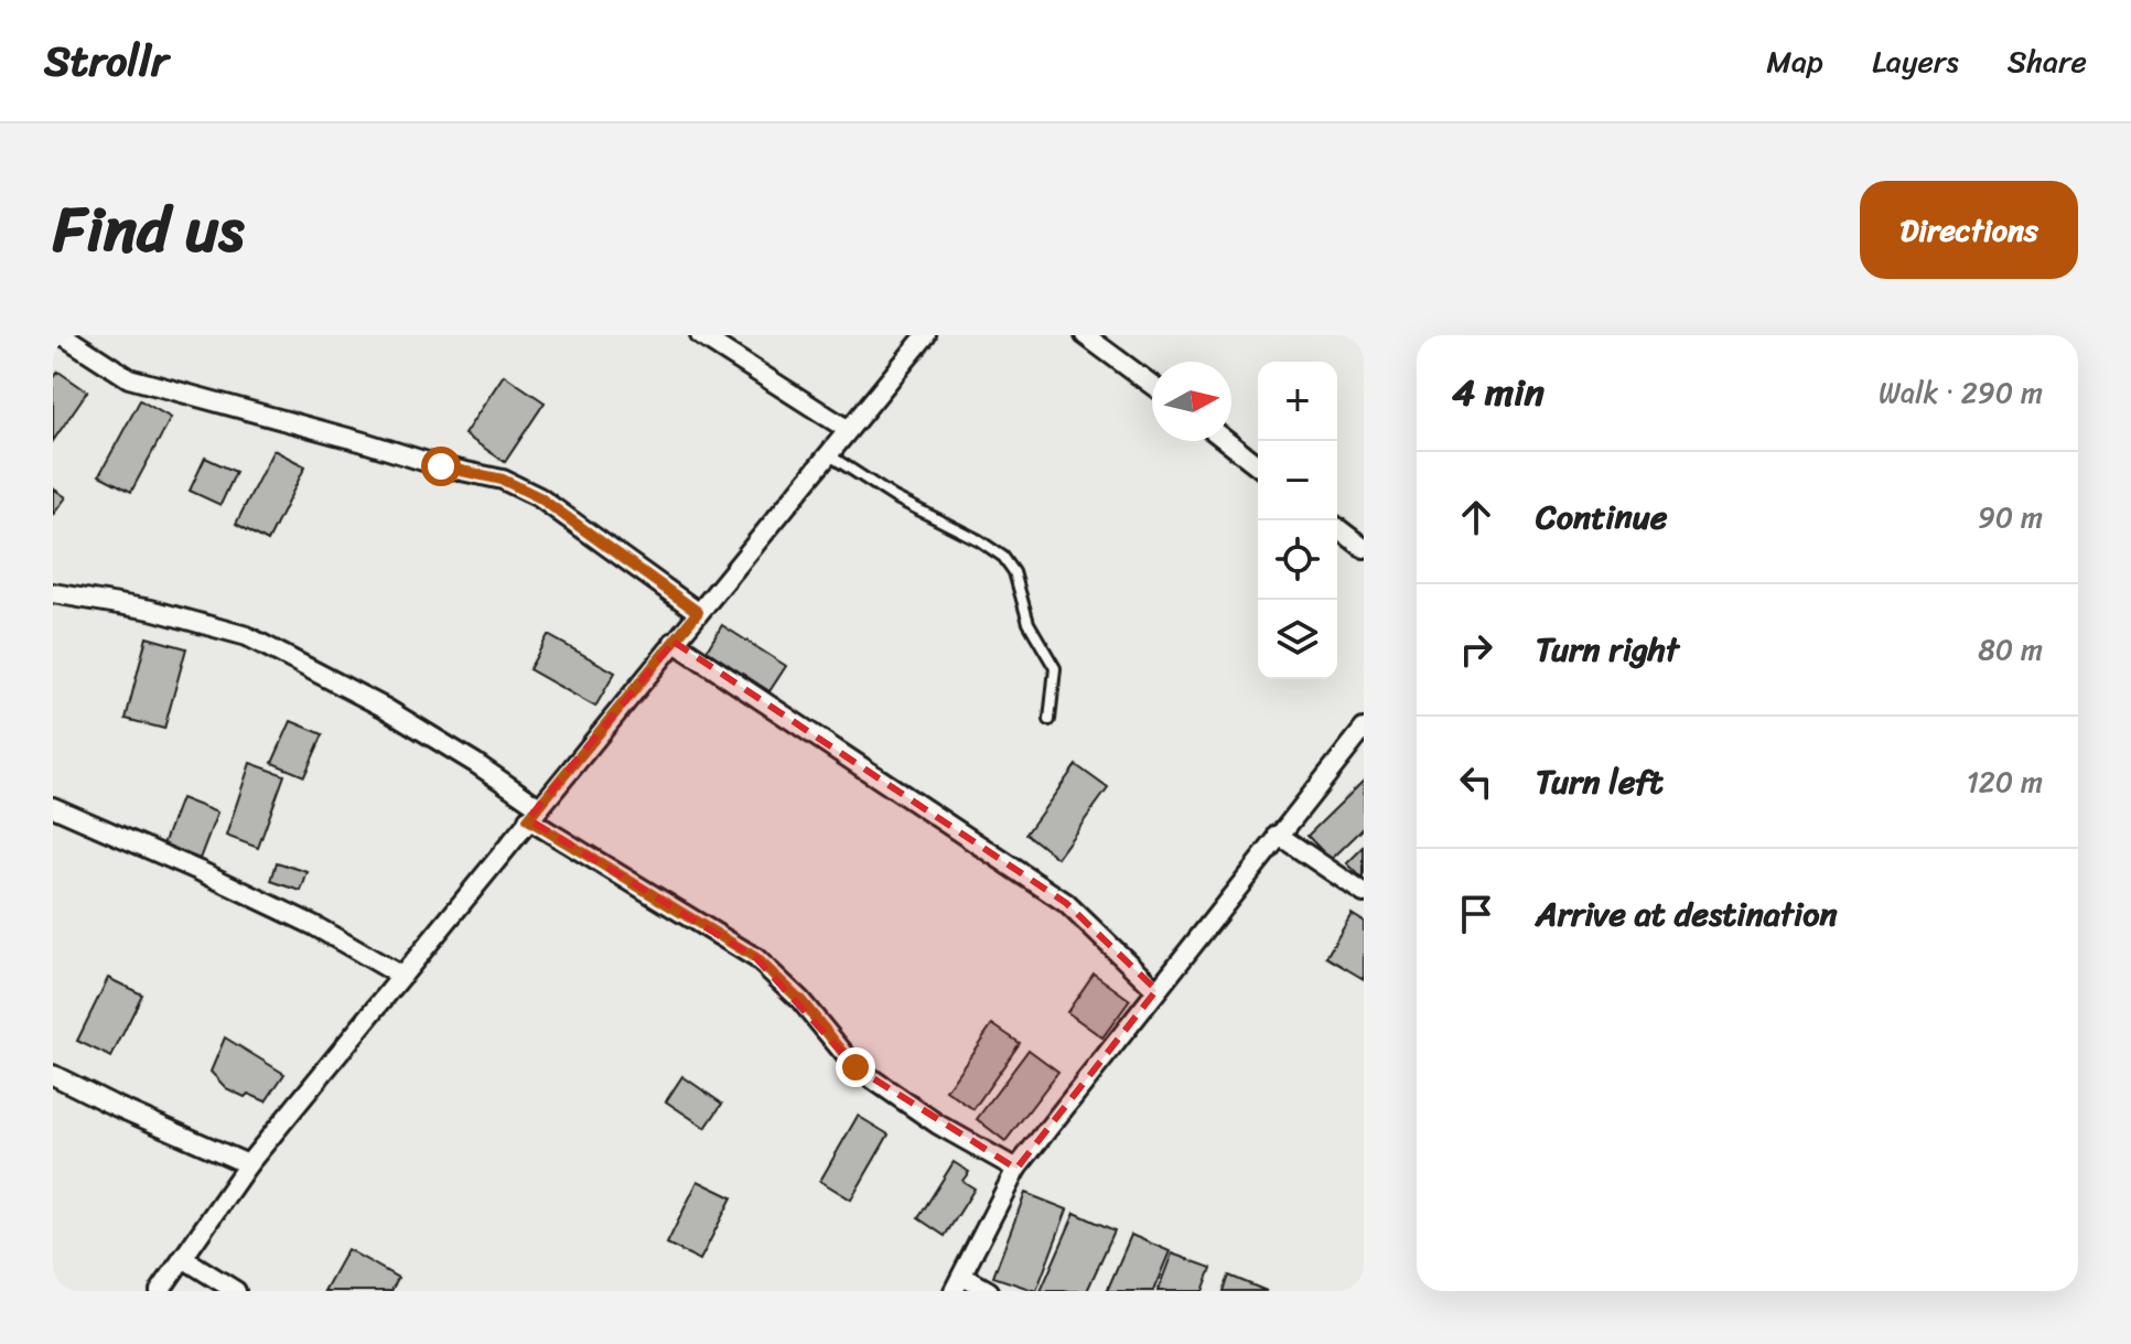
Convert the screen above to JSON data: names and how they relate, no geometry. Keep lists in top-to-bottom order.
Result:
{
  "north": "right",
  "page": {
    "header": "Strollr",
    "nav": ["Map", "Layers", "Share"],
    "title": "Find us",
    "buttons": "Directions",
    "heading": ["4 min", "Walk · 290 m"],
    "map_buttons": ["+", "−"],
    "list": [
      ["Continue", "90 m"],
      ["Turn right", "80 m"],
      ["Turn left", "120 m"],
      "Arrive at destination"
    ]
  }
}
